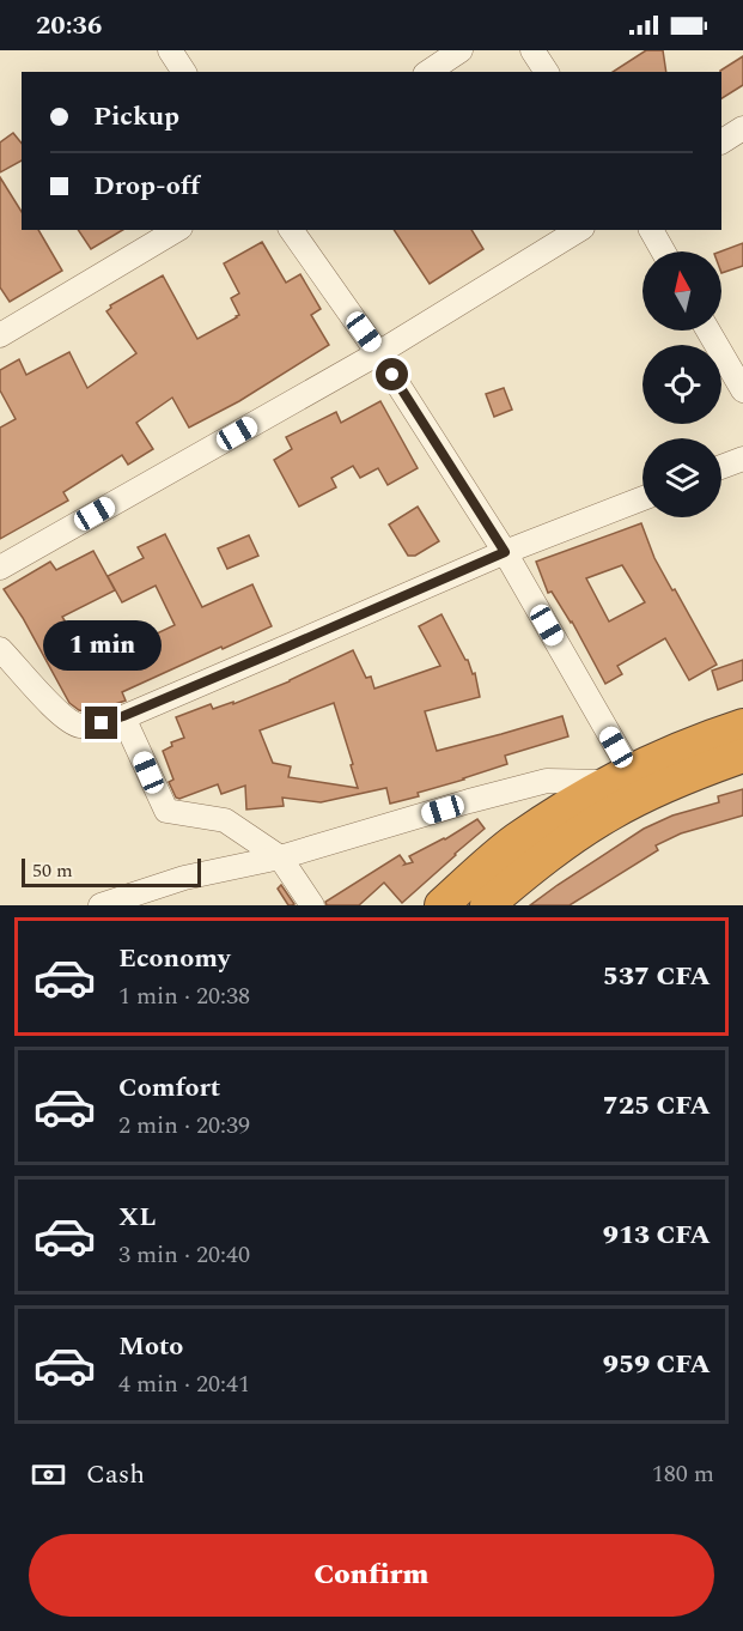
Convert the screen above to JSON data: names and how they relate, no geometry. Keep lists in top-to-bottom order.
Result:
{
  "scale_bar": "50 m",
  "north": "top",
  "page": {
    "status": "20:36",
    "banner": ["Pickup", "Drop-off"],
    "bubble": "1 min",
    "scale": "50 m",
    "list": [
      {
        "name": "Economy",
        "note": "1 min · 20:38",
        "value": "537 CFA"
      },
      {
        "name": "Comfort",
        "note": "2 min · 20:39",
        "value": "725 CFA"
      },
      {
        "name": "XL",
        "note": "3 min · 20:40",
        "value": "913 CFA"
      },
      {
        "name": "Moto",
        "note": "4 min · 20:41",
        "value": "959 CFA"
      }
    ],
    "pay": ["Cash", "180 m"],
    "buttons": "Confirm"
  }
}
